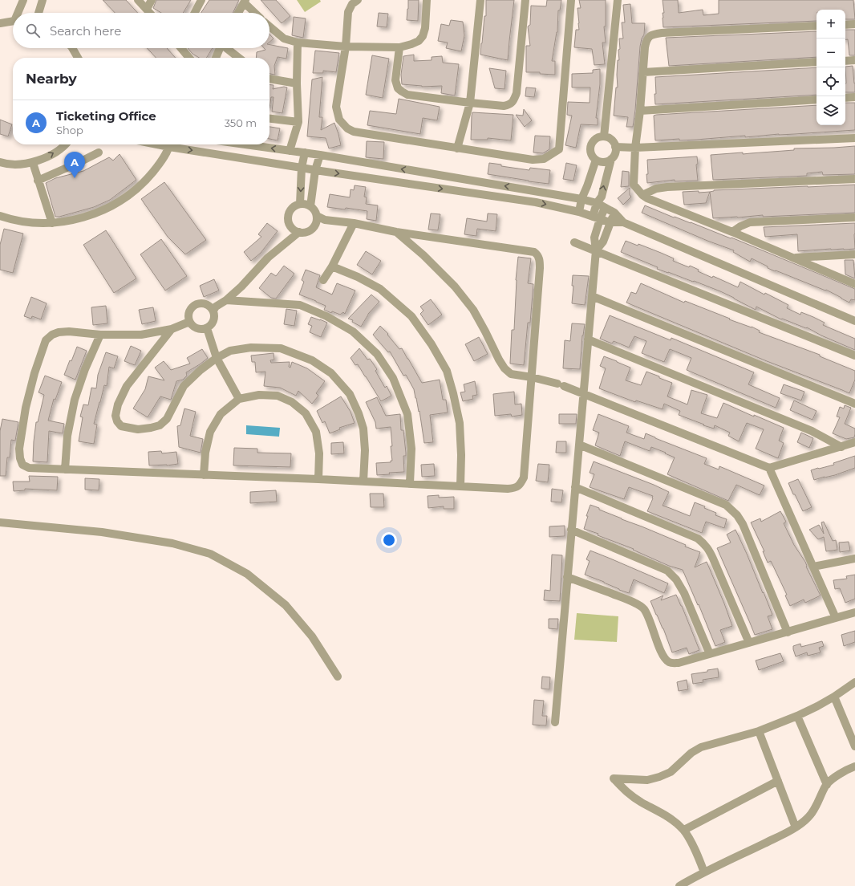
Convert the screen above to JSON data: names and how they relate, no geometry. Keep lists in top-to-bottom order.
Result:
{
  "page": {
    "map_buttons": ["+", "−"],
    "search": "Search here",
    "heading": "Nearby",
    "list": [
      {
        "mark": "A",
        "name": "Ticketing Office",
        "note": "Shop",
        "value": "350 m"
      }
    ],
    "pins": "A"
  }
}
